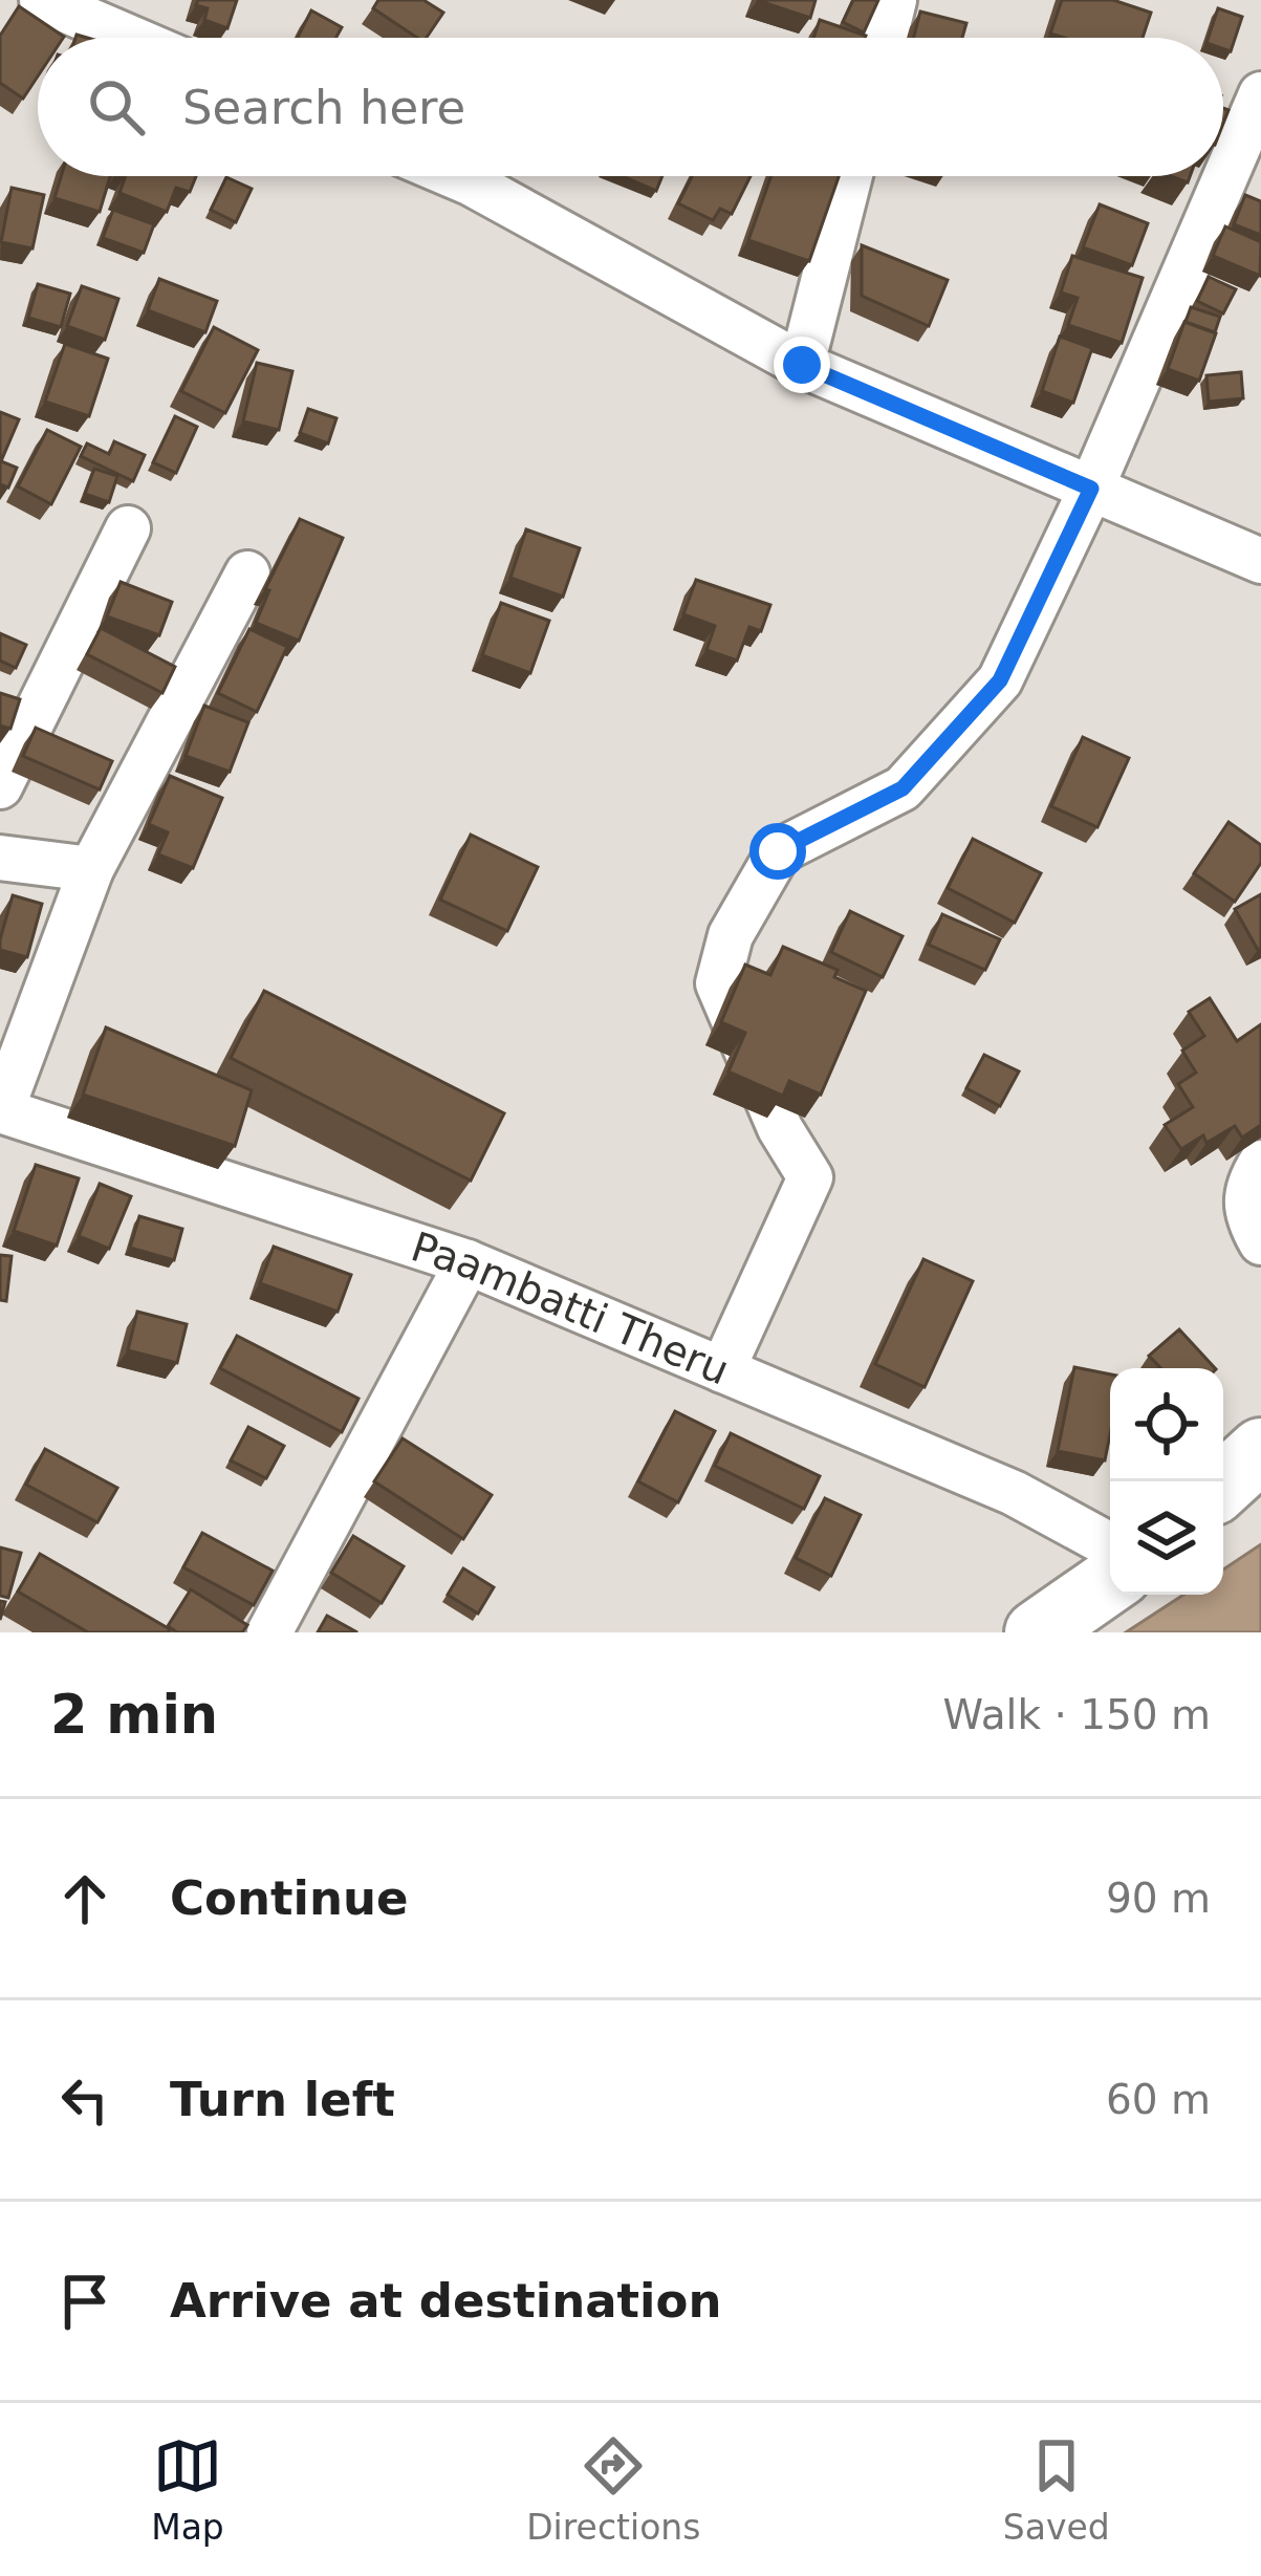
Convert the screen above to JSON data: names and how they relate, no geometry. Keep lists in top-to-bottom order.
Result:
{
  "streets": {
    "street": ["Paambatti Theru"]
  },
  "page": {
    "search": "Search here",
    "heading": ["2 min", "Walk · 150 m"],
    "list": [
      ["Continue", "90 m"],
      ["Turn left", "60 m"],
      "Arrive at destination"
    ],
    "nav": ["Map", "Directions", "Saved"]
  }
}
